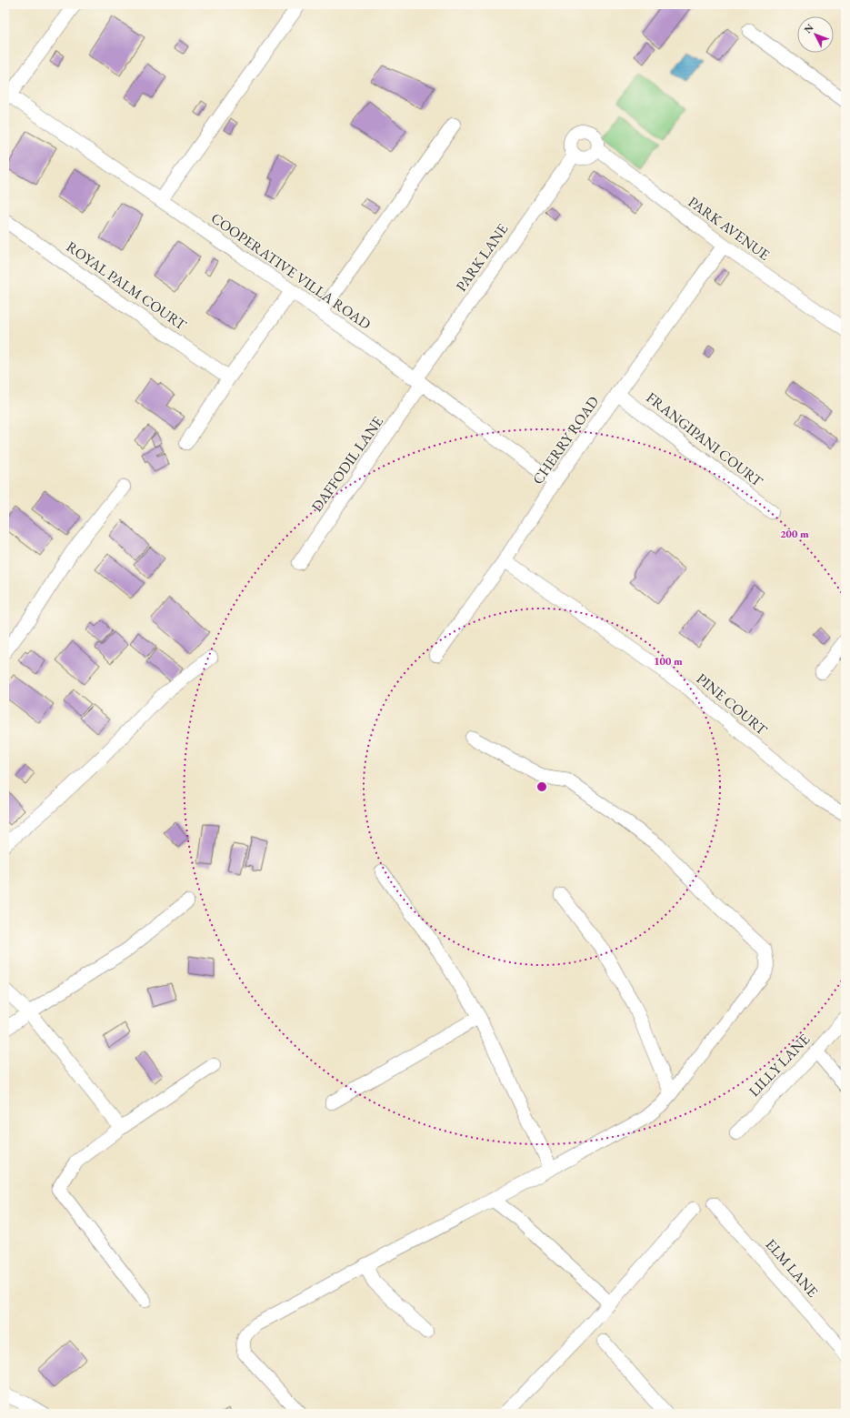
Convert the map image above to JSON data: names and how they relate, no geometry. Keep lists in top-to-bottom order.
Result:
{
  "streets": {
    "street": [
      "PARK AVENUE",
      "PARK LANE",
      "COOPERATIVE VILLA ROAD",
      "ROYAL PALM COURT",
      "FRANGIPANI COURT",
      "CHERRY ROAD",
      "DAFFODIL LANE",
      "PINE COURT",
      "LILLY LANE",
      "ELM LANE"
    ]
  },
  "crossings": [
    ["PARK AVENUE", "PARK LANE"],
    ["PARK AVENUE", "CHERRY ROAD"],
    ["PARK LANE", "COOPERATIVE VILLA ROAD"],
    ["PARK LANE", "DAFFODIL LANE"],
    ["COOPERATIVE VILLA ROAD", "CHERRY ROAD"],
    ["COOPERATIVE VILLA ROAD", "DAFFODIL LANE"],
    ["FRANGIPANI COURT", "CHERRY ROAD"],
    ["CHERRY ROAD", "PINE COURT"]
  ],
  "north": "top left",
  "rings": ["200 m", "100 m"]
}
